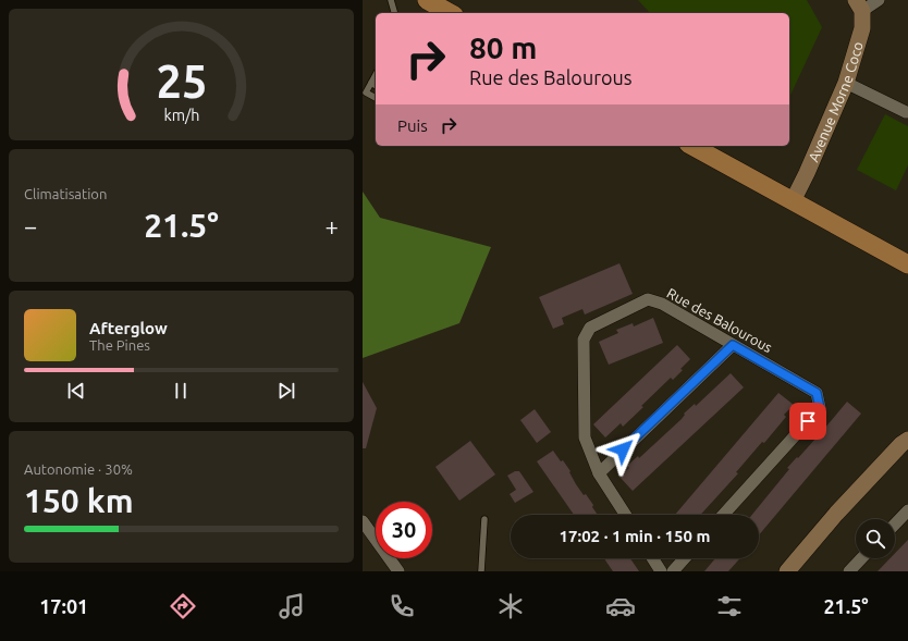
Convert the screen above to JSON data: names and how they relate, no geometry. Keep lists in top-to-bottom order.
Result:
{
  "streets": {
    "street": ["Avenue Morne Coco", "Rue des Balourous"]
  },
  "page": {
    "turn": ["80 m", "Rue des Balourous"],
    "then": "Puis",
    "tile": [
      "Climatisation",
      ["Autonomie · 30%", "150 km"]
    ],
    "heat": ["−", "21.5°", "+"],
    "song": ["Afterglow", "The Pines"],
    "limit": "30",
    "trip": "17:02 · 1 min · 150 m",
    "tabs": ["17:01", "21.5°"],
    "gauge": ["25", "km/h"]
  }
}
